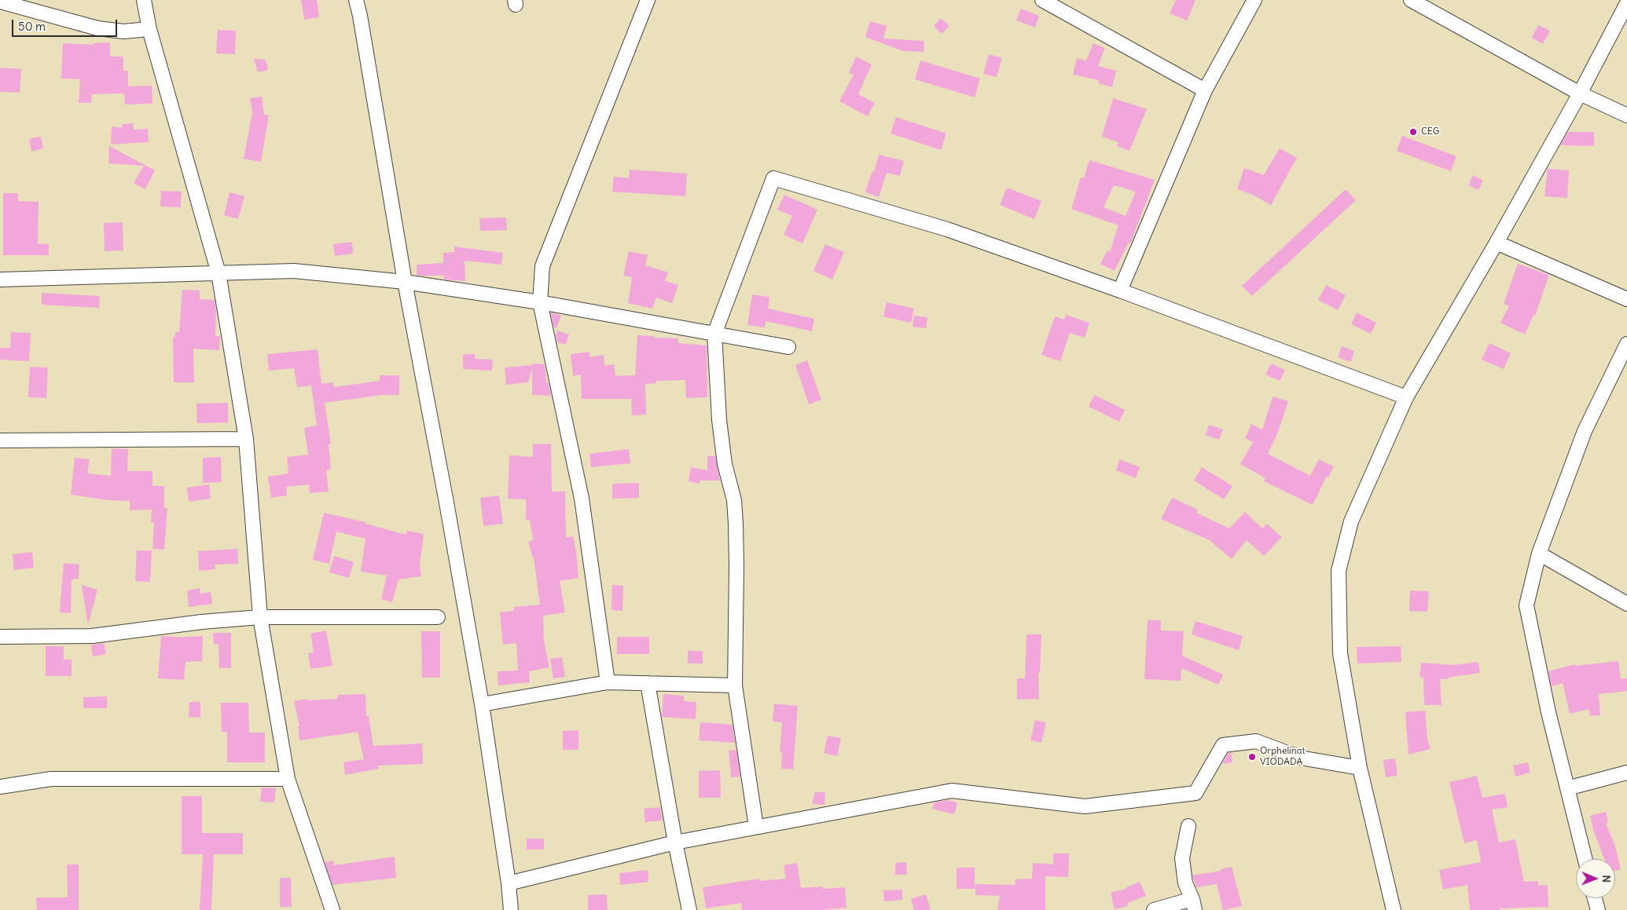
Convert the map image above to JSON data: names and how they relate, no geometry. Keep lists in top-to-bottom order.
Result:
{
  "places": ["CEG", "Orphelinat VIODADA"],
  "scale_bar": "50 m",
  "north": "right"
}
